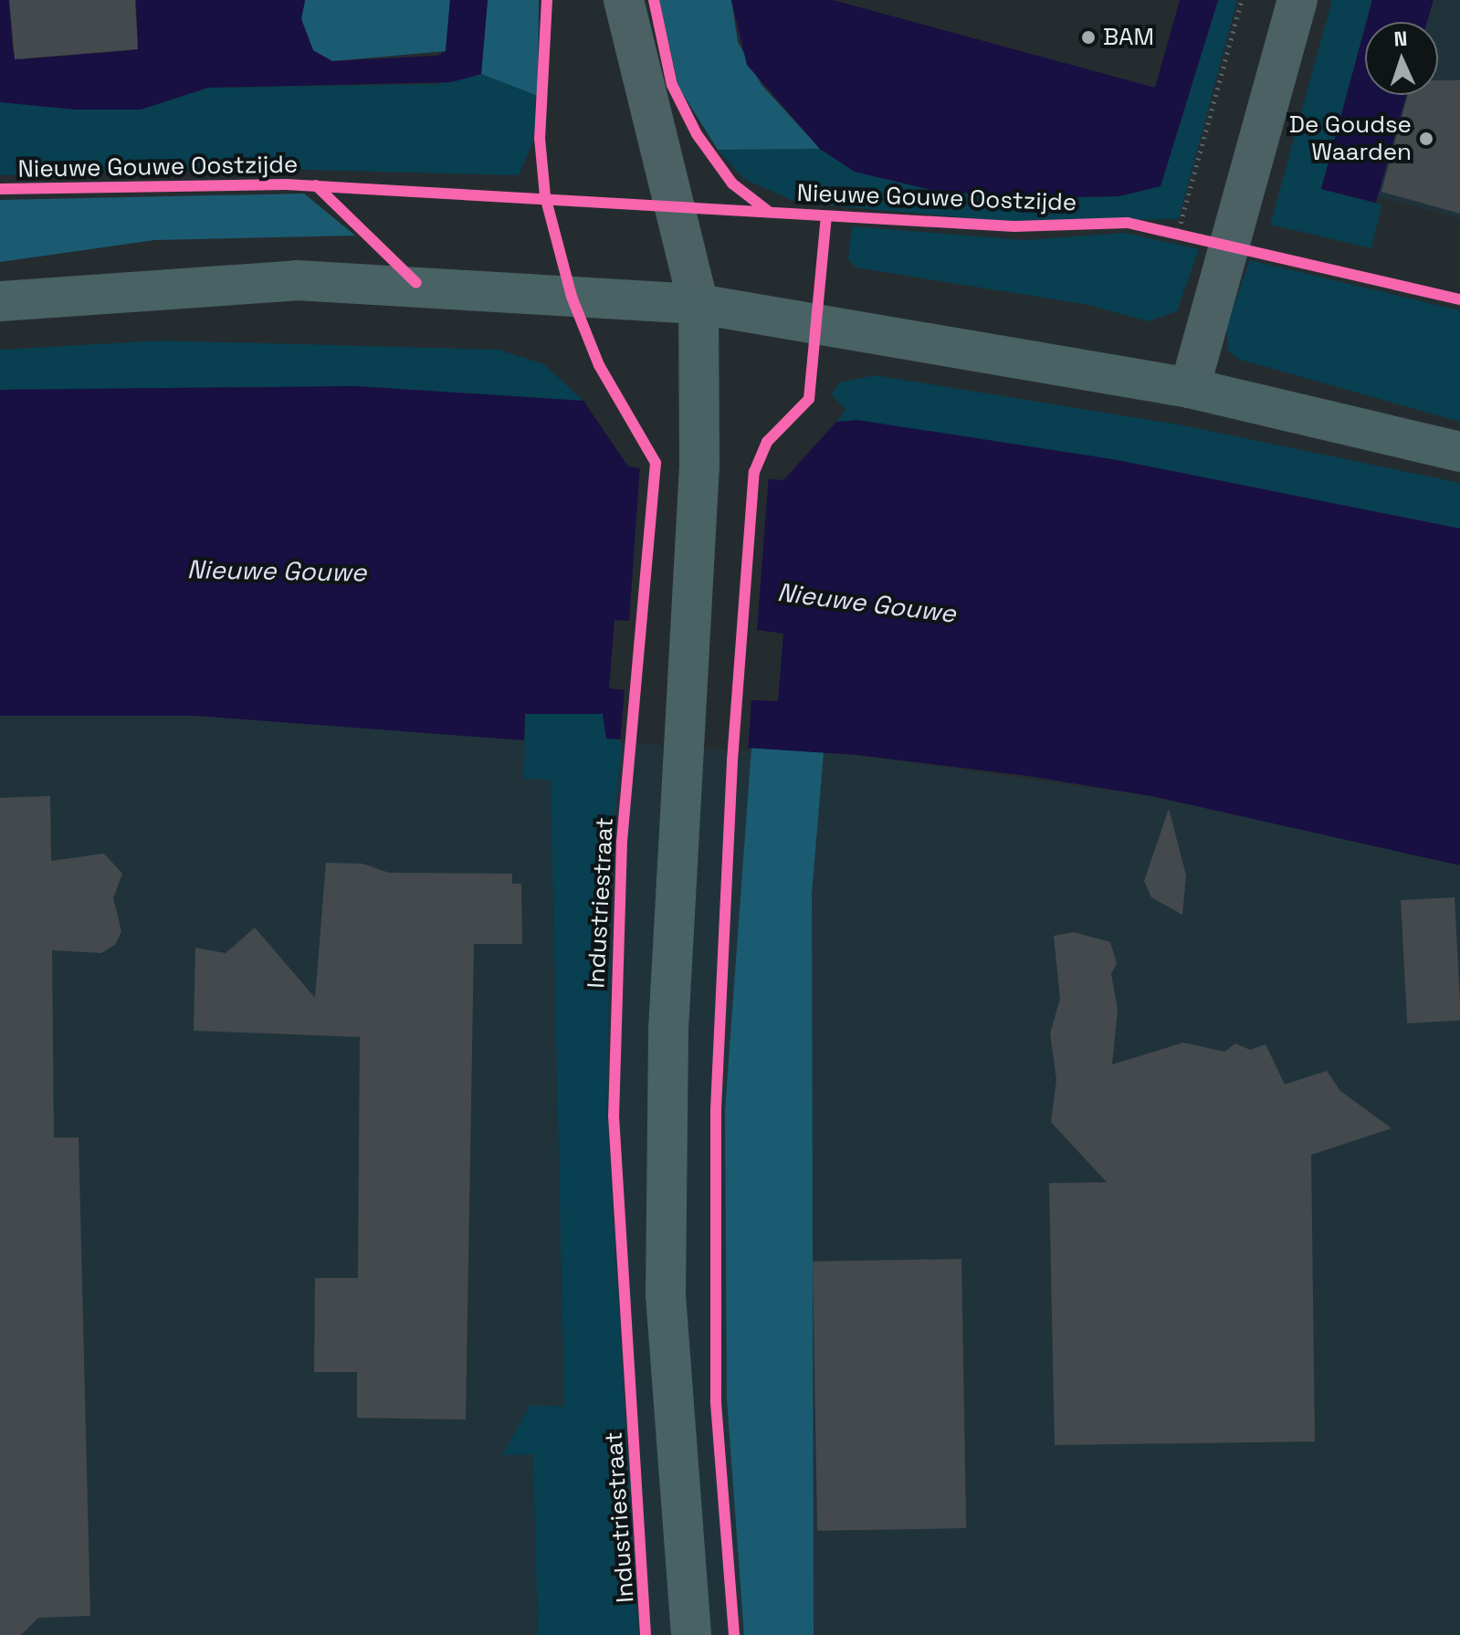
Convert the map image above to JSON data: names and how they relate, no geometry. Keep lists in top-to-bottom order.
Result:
{
  "streets": {
    "cycle path": ["Nieuwe Gouwe Oostzijde", "Industriestraat"]
  },
  "water": ["Nieuwe Gouwe"],
  "places": ["BAM", "De Goudse Waarden"],
  "north": "top"
}
